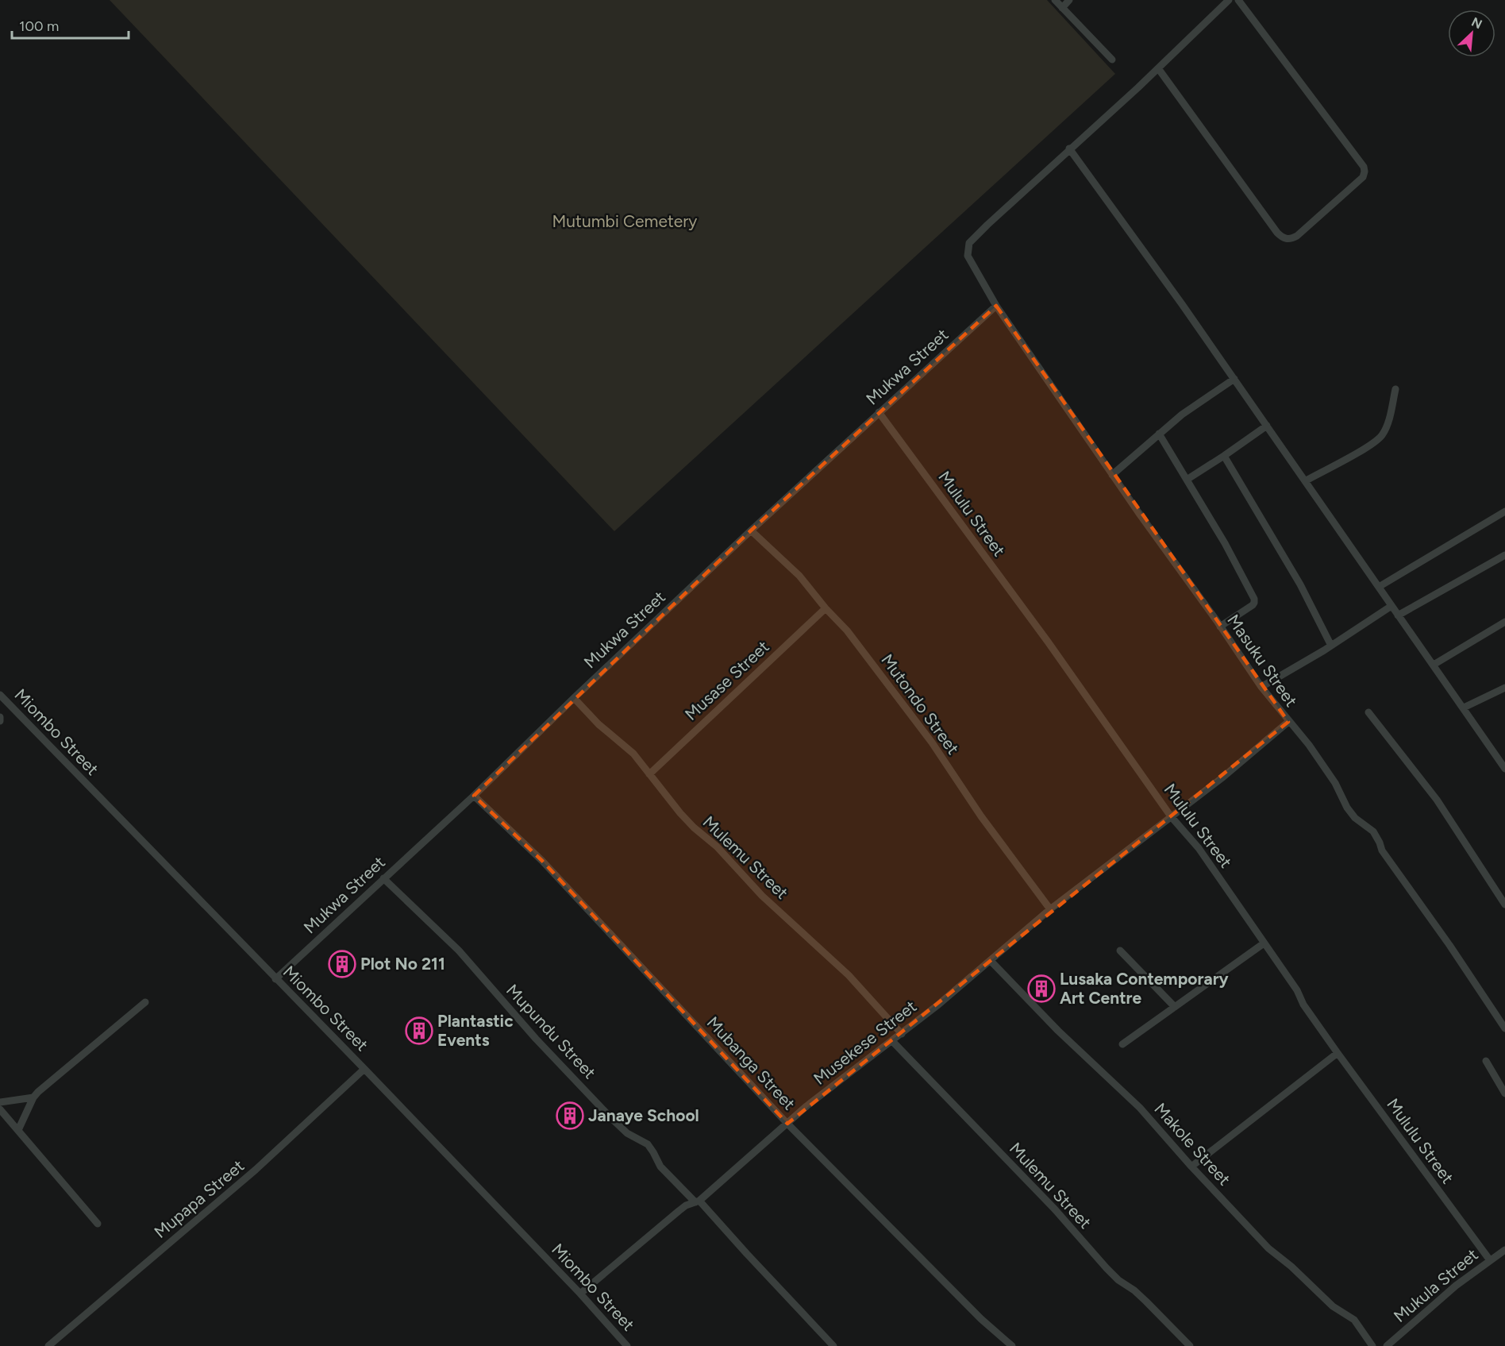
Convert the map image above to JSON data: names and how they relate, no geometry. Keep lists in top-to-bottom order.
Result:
{
  "streets": {
    "street": [
      "Mukwa Street",
      "Mululu Street",
      "Masuku Street",
      "Musase Street",
      "Mutondo Street",
      "Miombo Street",
      "Mulemu Street",
      "Mupundu Street",
      "Musekese Street",
      "Mubanga Street",
      "Makole Street",
      "Mupapa Street",
      "Mukula Street"
    ]
  },
  "crossings": [
    ["Mukwa Street", "Mululu Street"],
    ["Mukwa Street", "Masuku Street"],
    ["Mukwa Street", "Mutondo Street"],
    ["Mukwa Street", "Miombo Street"],
    ["Mukwa Street", "Mulemu Street"],
    ["Mukwa Street", "Mupundu Street"],
    ["Mukwa Street", "Mubanga Street"],
    ["Mululu Street", "Musekese Street"],
    ["Mululu Street", "Mukula Street"],
    ["Masuku Street", "Musekese Street"],
    ["Musase Street", "Mutondo Street"],
    ["Musase Street", "Mulemu Street"],
    ["Mutondo Street", "Musekese Street"],
    ["Miombo Street", "Musekese Street"],
    ["Miombo Street", "Mupapa Street"],
    ["Mulemu Street", "Musekese Street"],
    ["Mupundu Street", "Musekese Street"],
    ["Musekese Street", "Mubanga Street"],
    ["Musekese Street", "Makole Street"]
  ],
  "parks": ["Mutumbi Cemetery"],
  "places": {
    "building": [
      "Plot No 211",
      "Lusaka Contemporary Art Centre",
      "Plantastic Events",
      "Janaye School"
    ]
  },
  "scale_bar": "100 m",
  "north": "top right"
}
